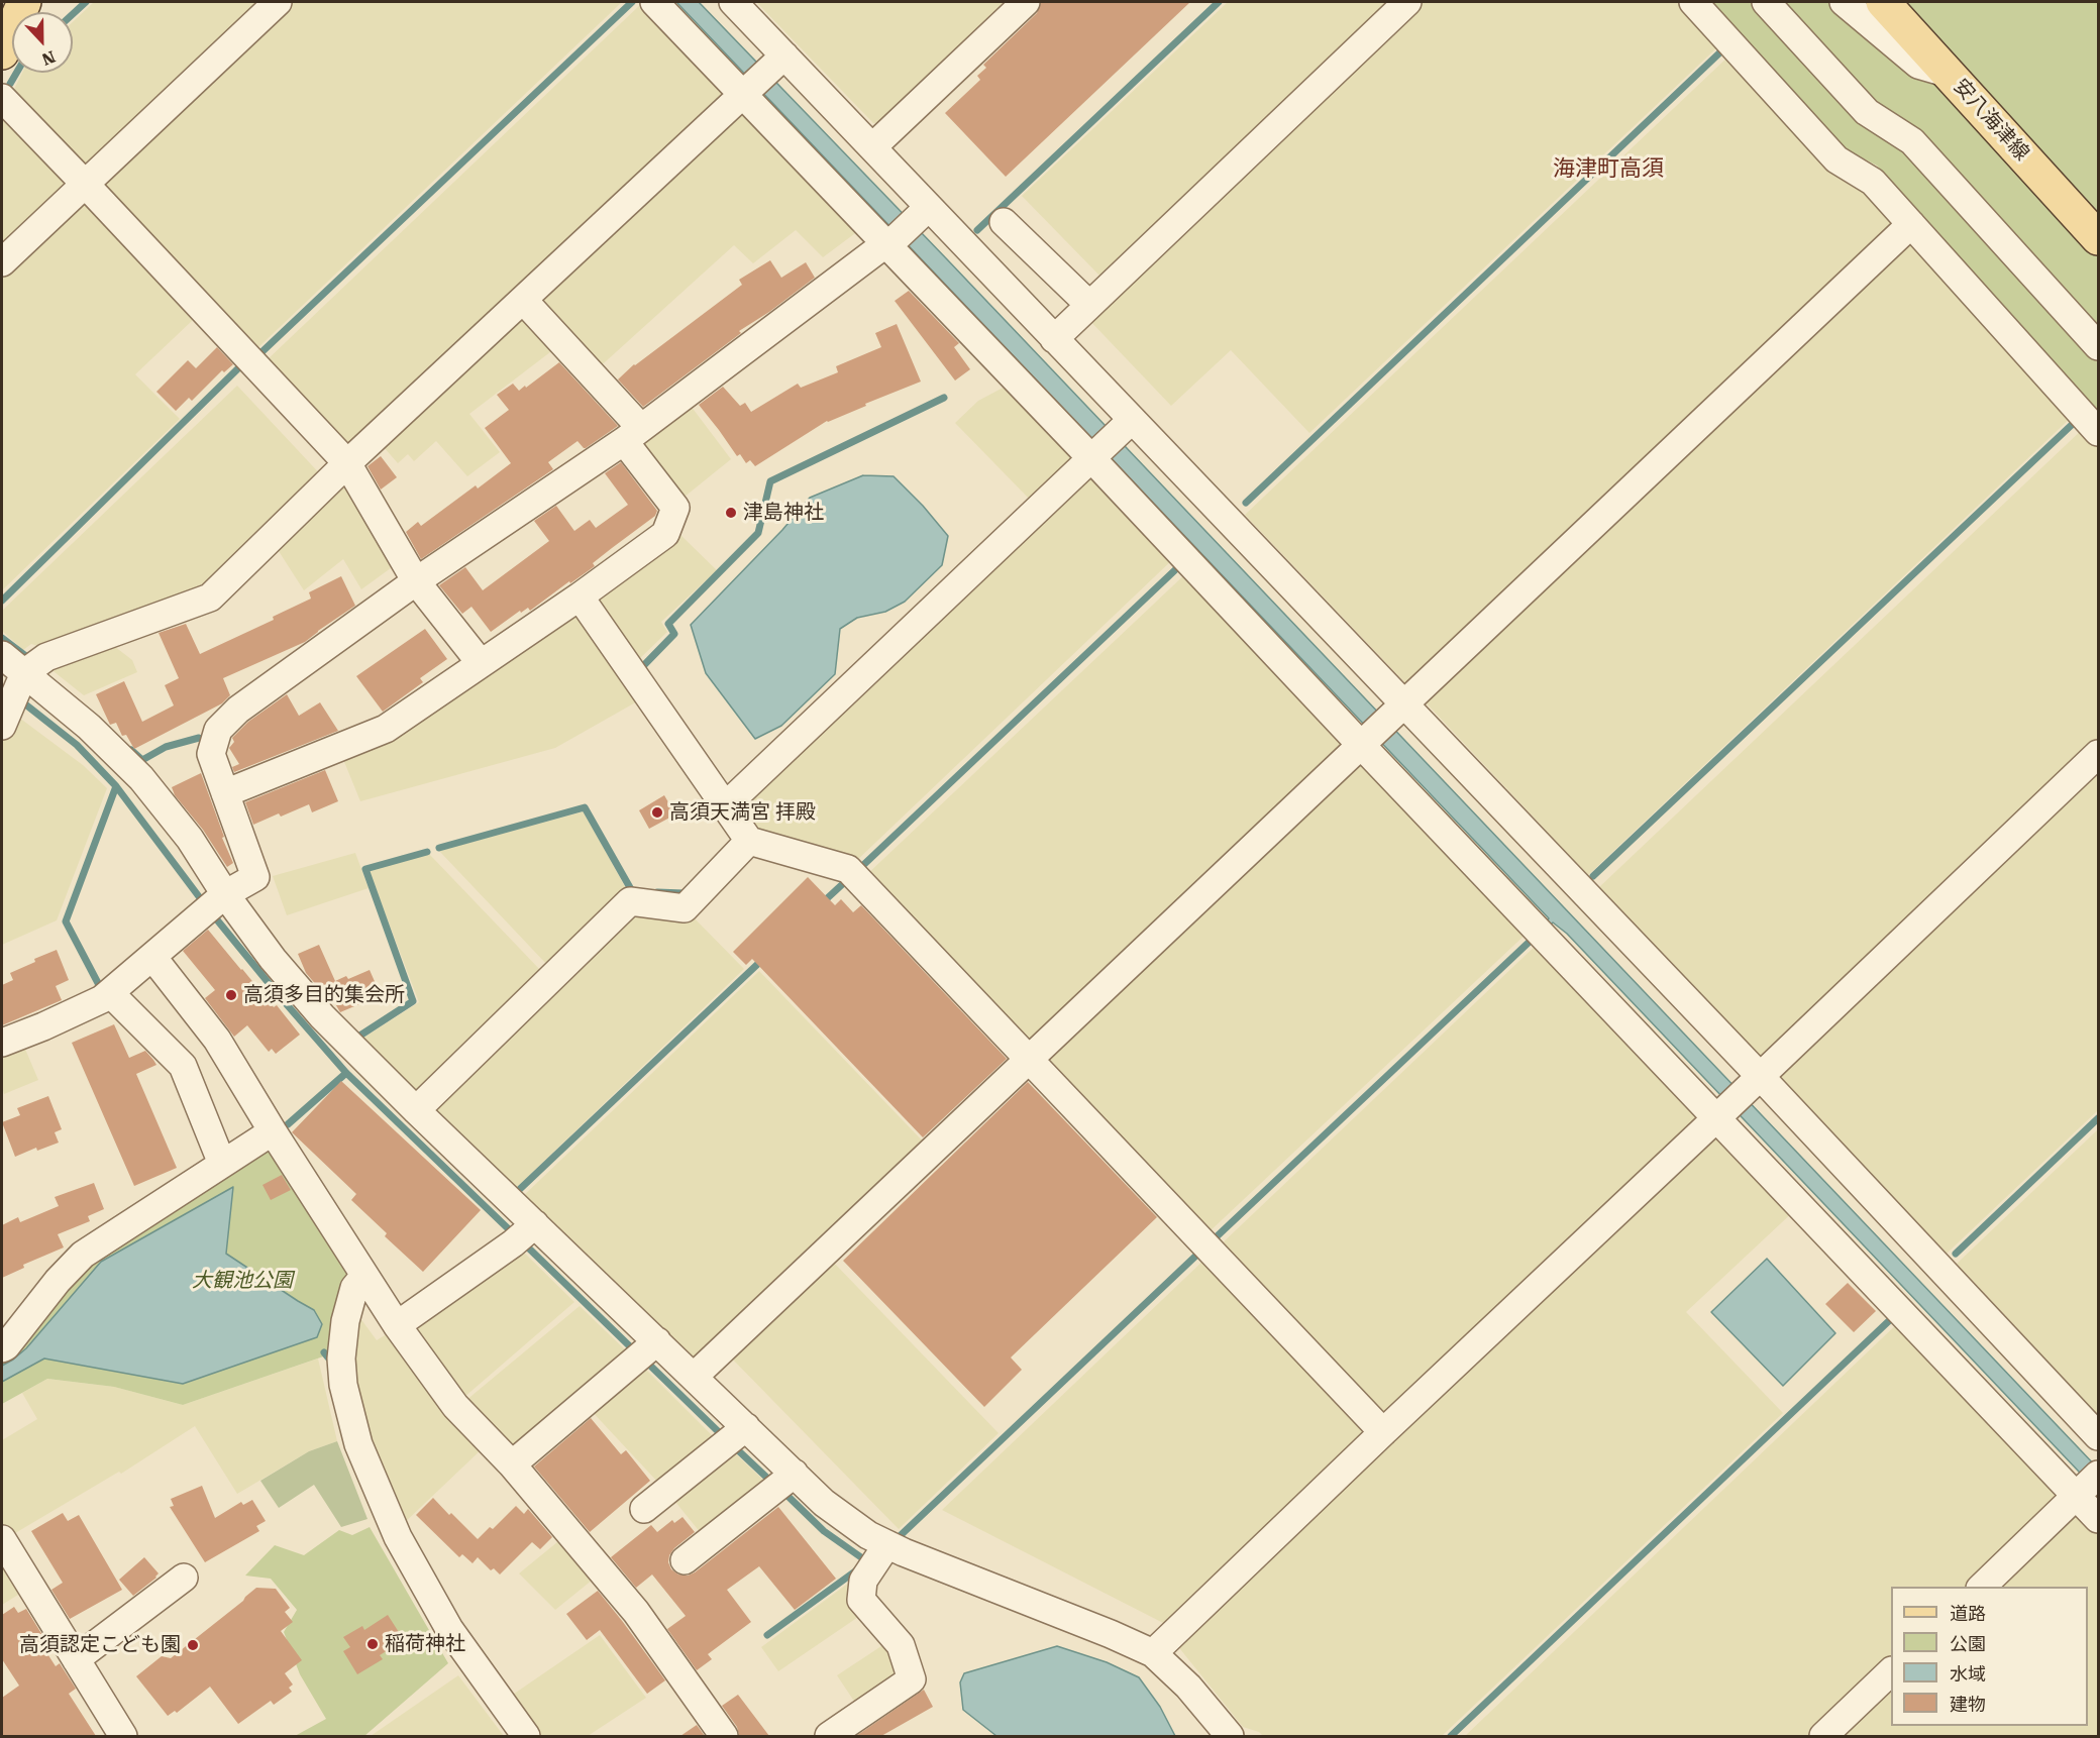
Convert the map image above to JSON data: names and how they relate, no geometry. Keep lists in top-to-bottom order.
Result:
{
  "streets": {
    "main road": ["安八海津線"]
  },
  "districts": ["海津町高須"],
  "parks": ["大観池公園"],
  "places": [
    "津島神社",
    "高須天満宮 拝殿",
    "高須多目的集会所",
    "稲荷神社",
    "高須認定こども園"
  ],
  "legend": [
    "道路",
    "公園",
    "水域",
    "建物"
  ],
  "north": "bottom"
}
